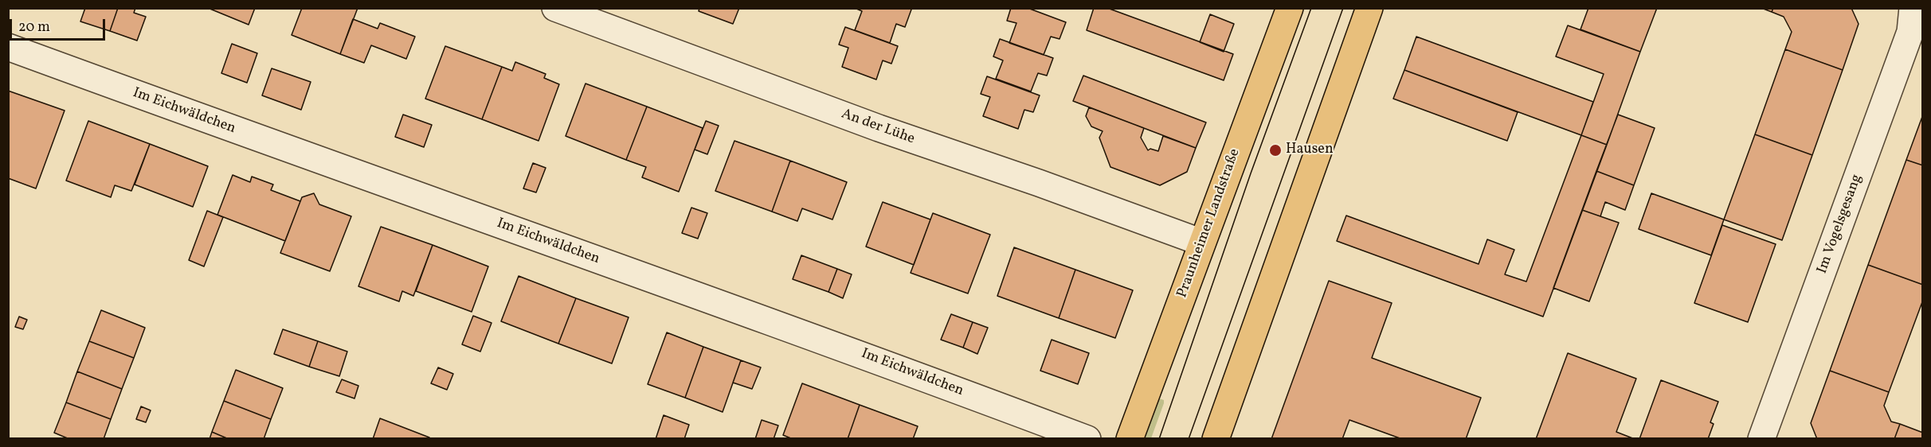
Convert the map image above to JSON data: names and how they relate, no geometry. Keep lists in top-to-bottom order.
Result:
{
  "streets": {
    "main road": ["Praunheimer Landstraße"],
    "street": ["Im Eichwäldchen", "An der Lühe", "Im Vogelsgesang"]
  },
  "crossings": [
    ["An der Lühe", "Praunheimer Landstraße"]
  ],
  "places": ["Hausen"],
  "scale_bar": "20 m"
}
